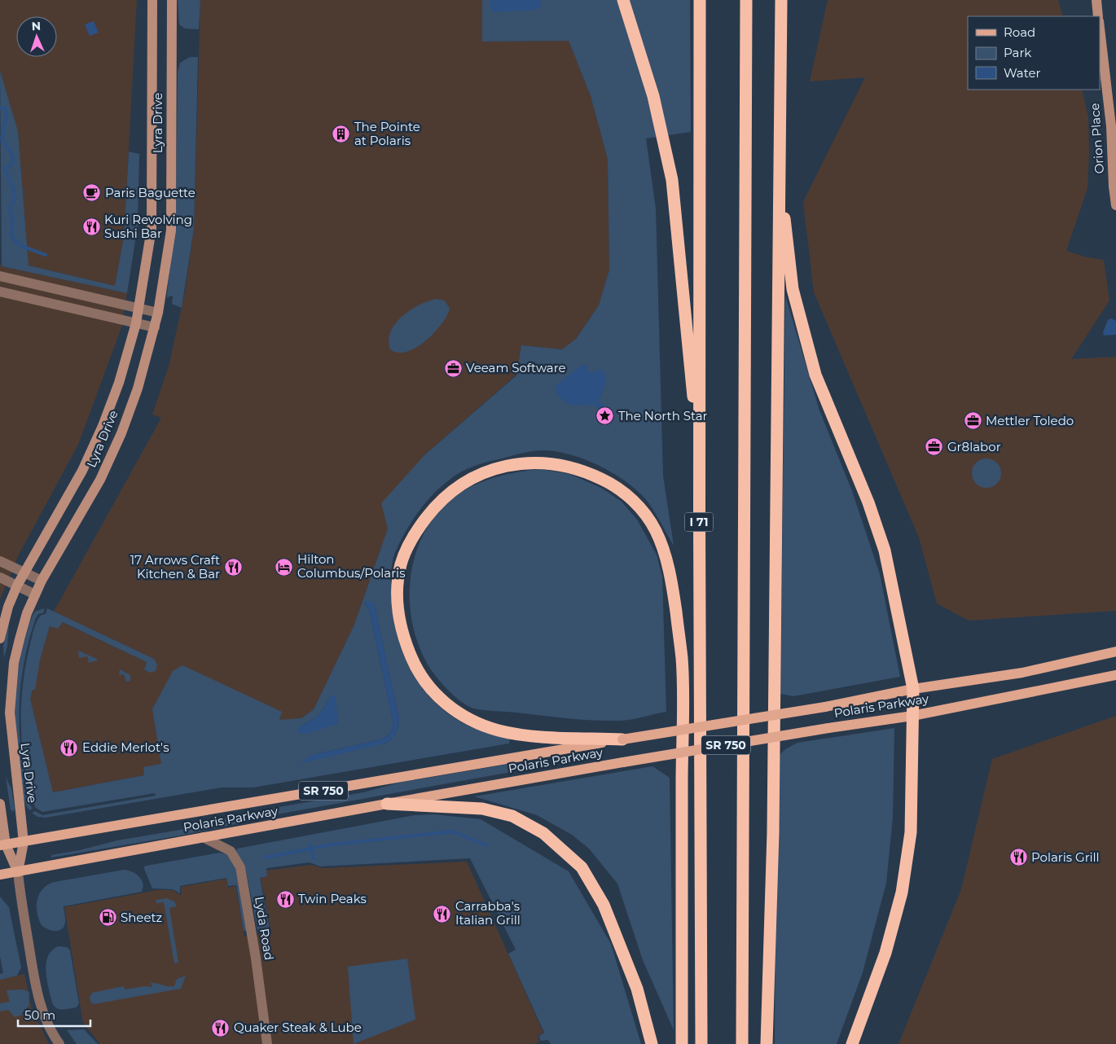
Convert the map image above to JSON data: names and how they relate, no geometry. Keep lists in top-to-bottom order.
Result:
{
  "streets": {
    "highway": ["I 71"],
    "main road": [
      "Lyra Drive",
      "Orion Place",
      "Polaris Parkway",
      "SR 750"
    ],
    "street": ["Lyda Road"]
  },
  "crossings": [
    ["Lyra Drive", "Polaris Parkway"],
    ["Polaris Parkway", "Lyda Road"]
  ],
  "places": {
    "building": ["The Pointe at Polaris"],
    "cafe": ["Paris Baguette"],
    "restaurant": [
      "Kuri Revolving Sushi Bar",
      "17 Arrows Craft Kitchen & Bar",
      "Eddie Merlot's",
      "Polaris Grill",
      "Twin Peaks",
      "Carrabba's Italian Grill",
      "Quaker Steak & Lube"
    ],
    "office": ["Veeam Software", "Mettler Toledo", "Gr8labor"],
    "place": ["The North Star"],
    "hotel": ["Hilton Columbus/Polaris"],
    "fuel station": ["Sheetz"]
  },
  "legend": ["Road", "Park", "Water"],
  "scale_bar": "50 m",
  "north": "top"
}
